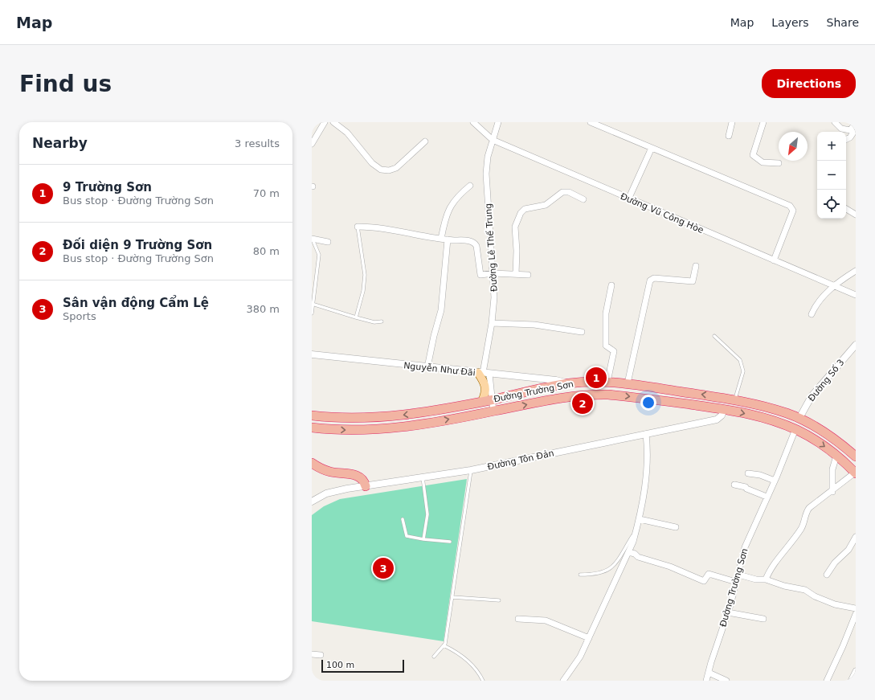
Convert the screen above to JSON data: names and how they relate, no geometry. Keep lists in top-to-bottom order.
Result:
{
  "streets": {
    "highway": ["Đường Trường Sơn"],
    "street": [
      "Đường Vũ Công Hòe",
      "Đường Lê Thế Trung",
      "Nguyễn Như Đãi",
      "Đường Số 3",
      "Đường Tôn Đản"
    ]
  },
  "crossings": [
    ["Đường Vũ Công Hòe", "Đường Lê Thế Trung"],
    ["Đường Lê Thế Trung", "Nguyễn Như Đãi"],
    ["Đường Lê Thế Trung", "Đường Trường Sơn"],
    ["Nguyễn Như Đãi", "Đường Trường Sơn"],
    ["Đường Số 3", "Đường Trường Sơn"],
    ["Đường Trường Sơn", "Đường Tôn Đản"]
  ],
  "scale_bar": "100 m",
  "north": "bottom left",
  "page": {
    "header": "Map",
    "nav": ["Map", "Layers", "Share"],
    "buttons": "Directions",
    "title": "Find us",
    "heading": ["Nearby", "3 results"],
    "map_buttons": ["+", "−"],
    "list": [
      {
        "mark": "1",
        "name": "9 Trường Sơn",
        "note": "Bus stop · Đường Trường Sơn",
        "value": "70 m"
      },
      {
        "mark": "2",
        "name": "Đối diện 9 Trường Sơn",
        "note": "Bus stop · Đường Trường Sơn",
        "value": "80 m"
      },
      {
        "mark": "3",
        "name": "Sân vận động Cẩm Lệ",
        "note": "Sports",
        "value": "380 m"
      }
    ],
    "pins": ["1", "2", "3"],
    "scale": "100 m"
  }
}
